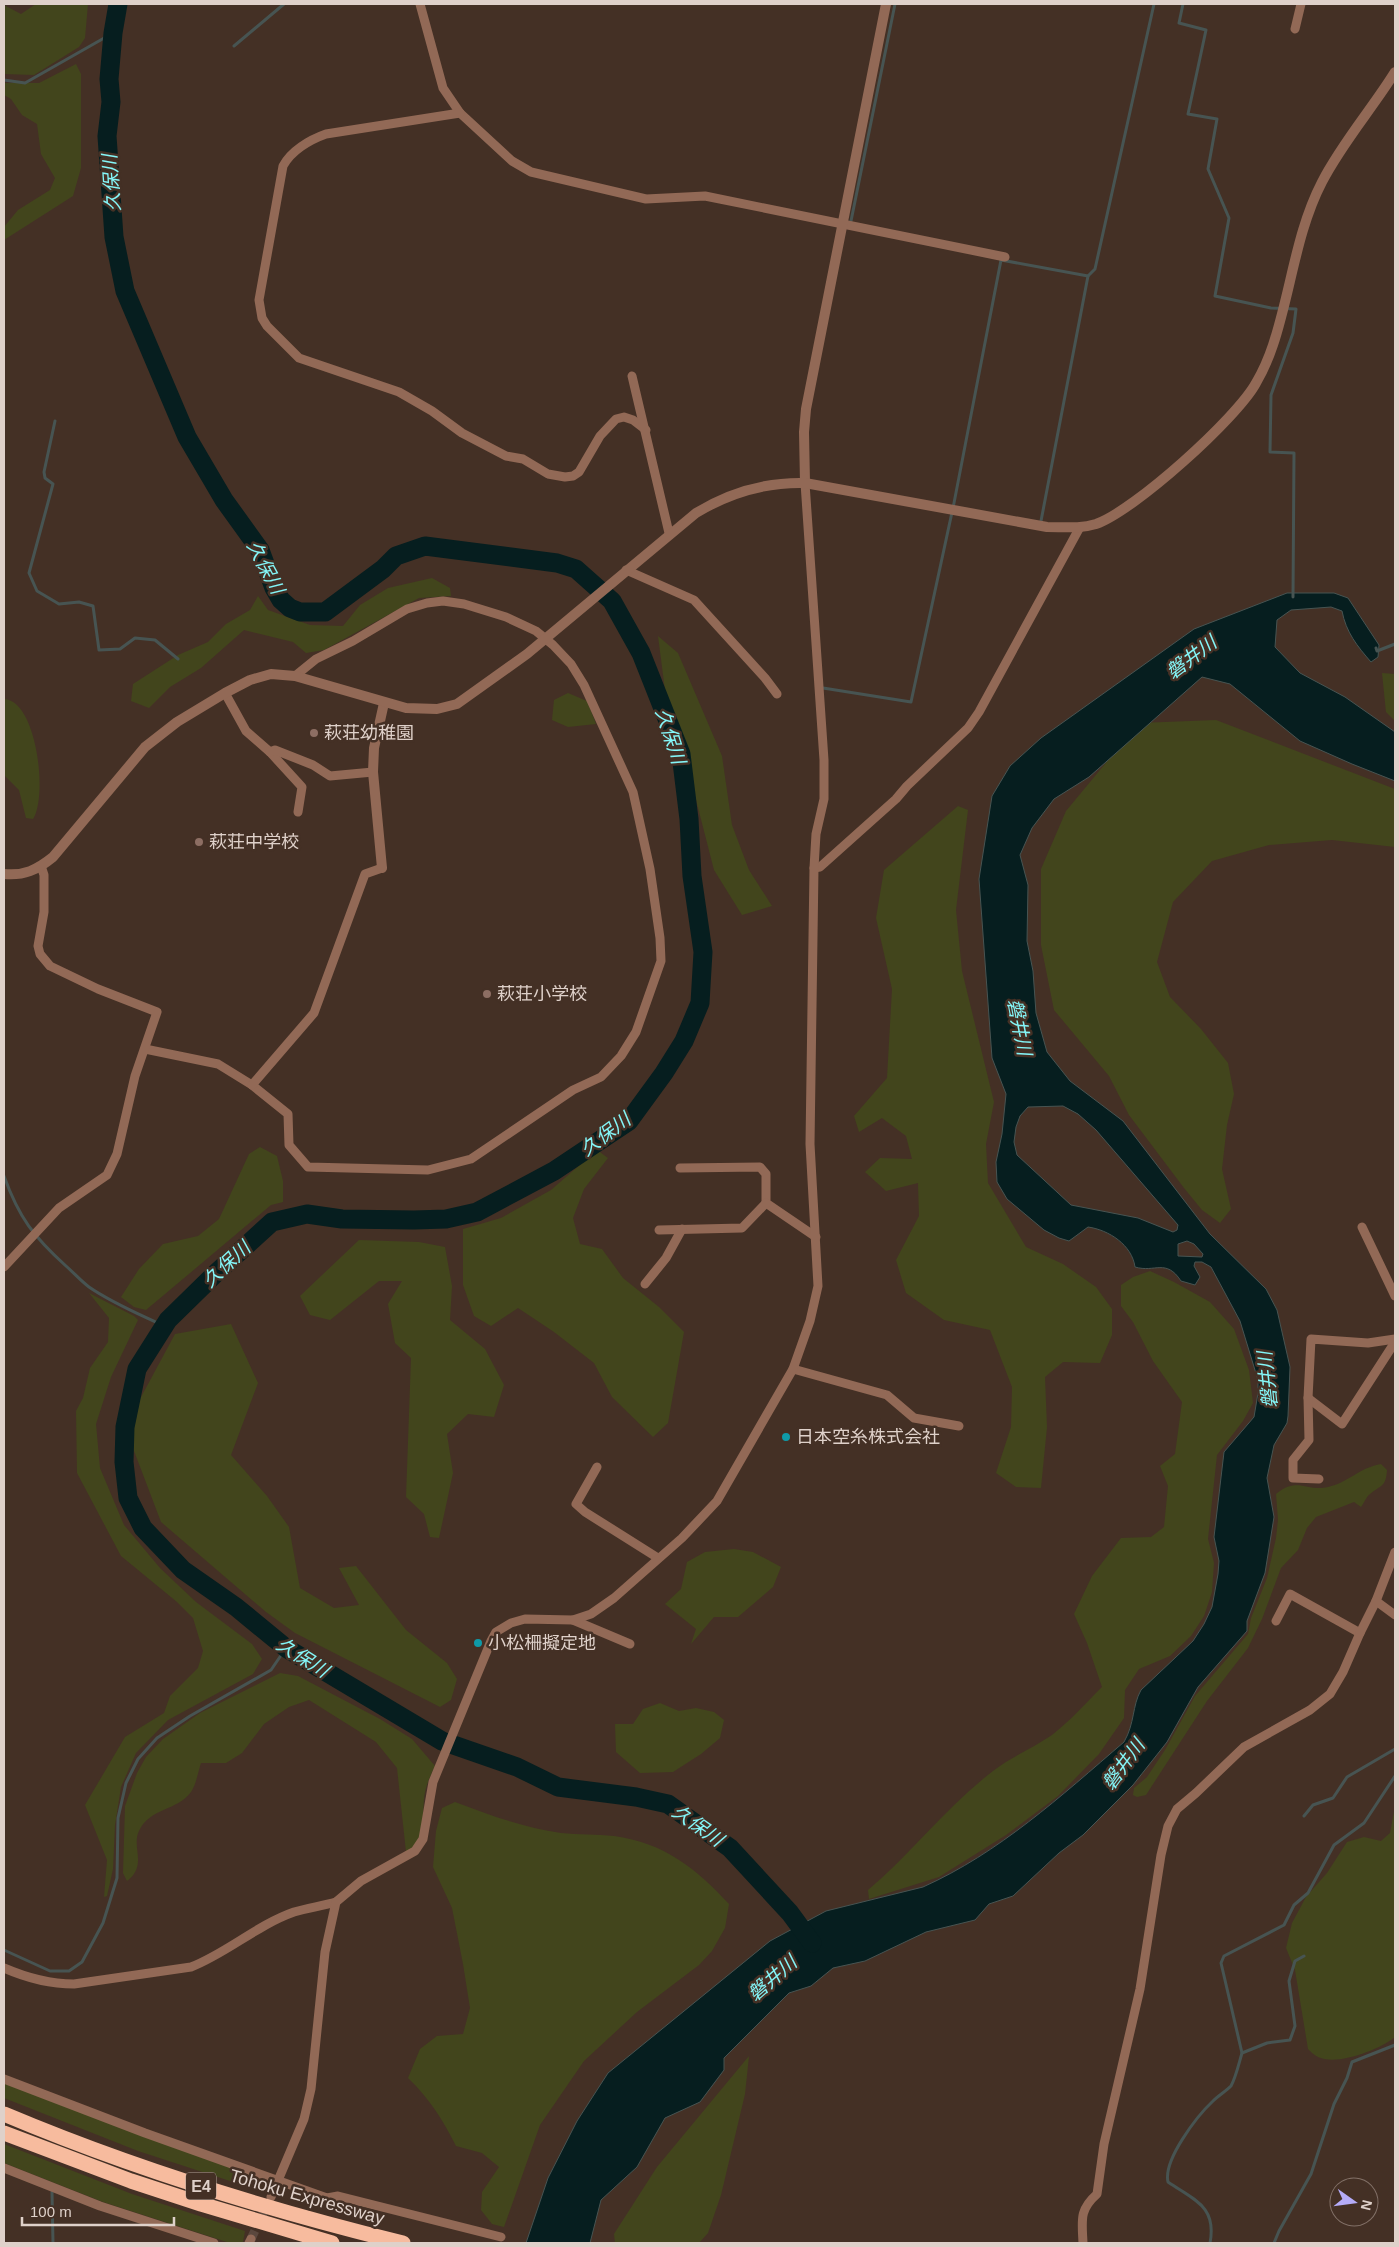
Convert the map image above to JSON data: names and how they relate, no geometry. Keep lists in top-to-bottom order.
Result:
{
  "streets": {
    "highway": ["E4", "Tohoku Expressway"]
  },
  "water": ["久保川", "磐井川"],
  "places": [
    "萩荘幼稚園",
    "萩荘中学校",
    "萩荘小学校",
    "日本空糸株式会社",
    "小松柵擬定地"
  ],
  "scale_bar": "100 m",
  "north": "right"
}
